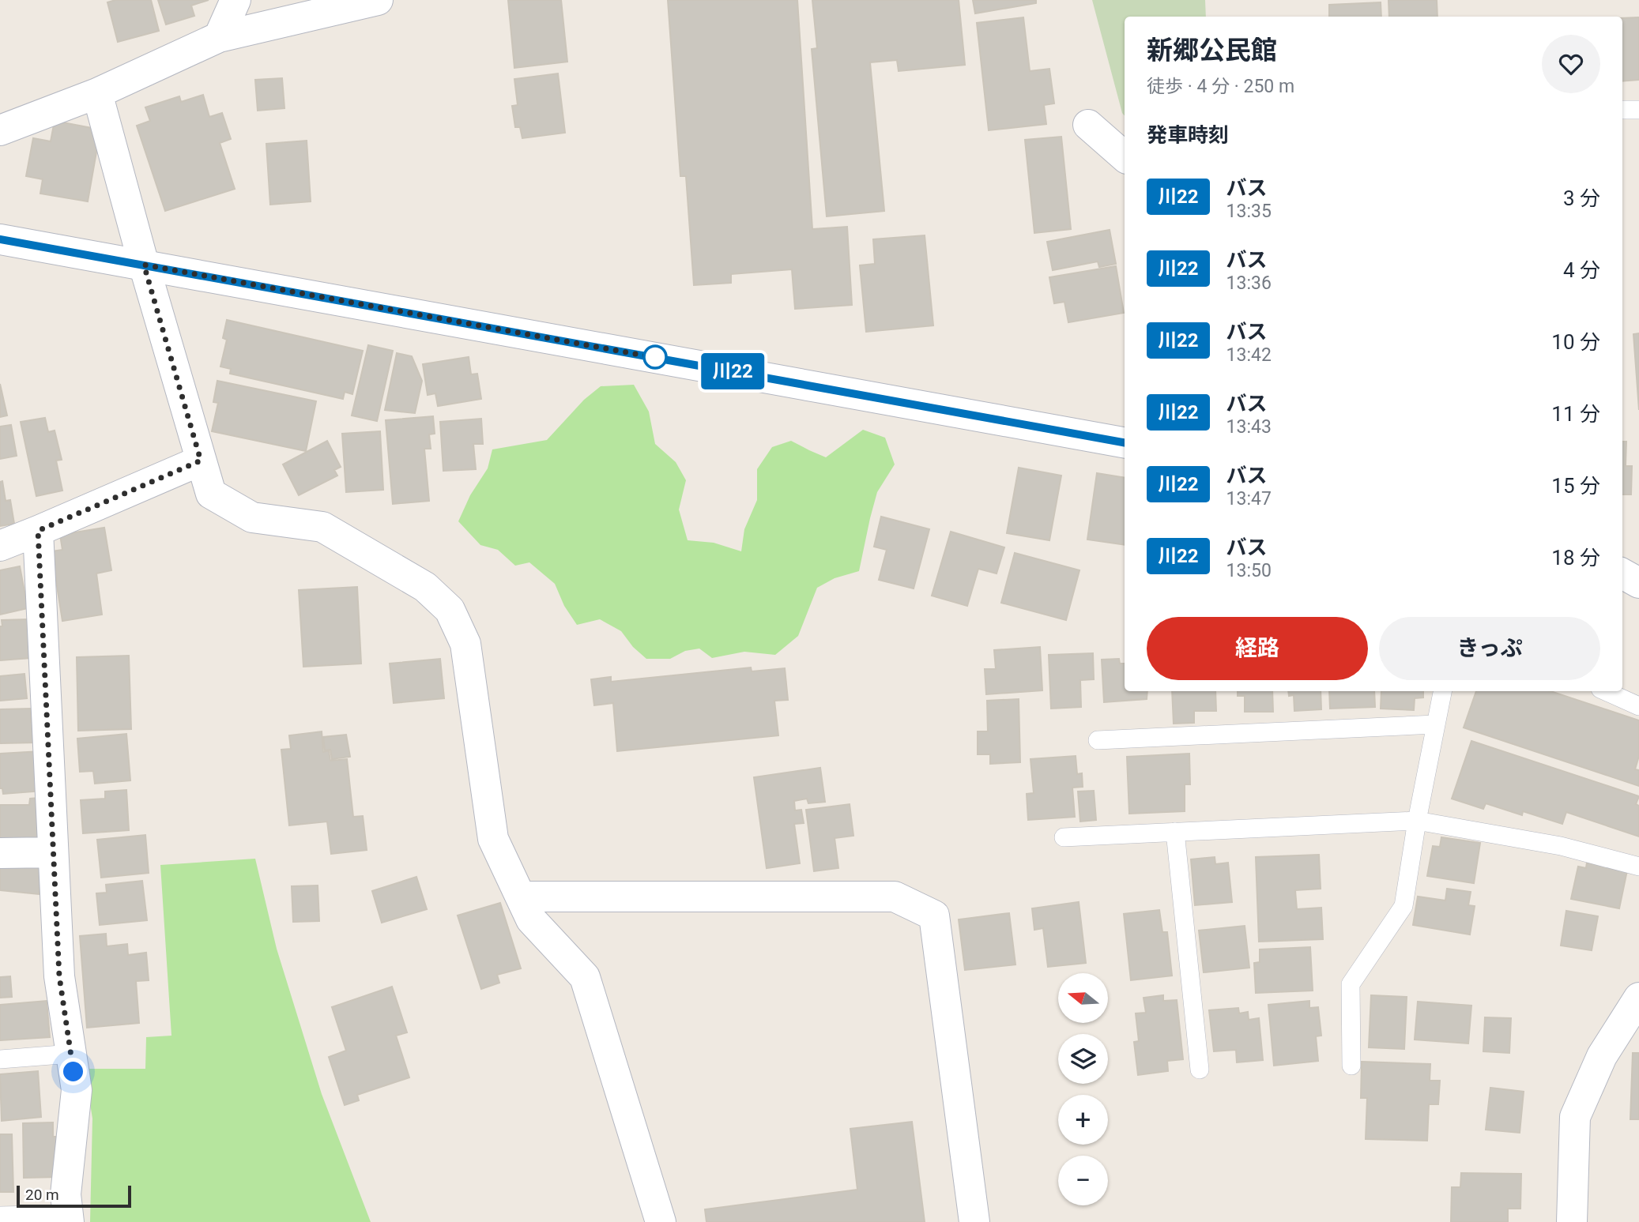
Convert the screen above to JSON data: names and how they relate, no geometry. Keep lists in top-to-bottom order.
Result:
{
  "lines": ["bus line 川22"],
  "scale_bar": "20 m",
  "north": "left",
  "page": {
    "on_map": "川22",
    "heading": [
      ["新郷公民館", "徒歩 · 4 分 · 250 m"],
      "発車時刻"
    ],
    "list": [
      {
        "mark": "川22",
        "name": "バス",
        "note": "13:35",
        "value": "3 分"
      },
      {
        "mark": "川22",
        "name": "バス",
        "note": "13:36",
        "value": "4 分"
      },
      {
        "mark": "川22",
        "name": "バス",
        "note": "13:42",
        "value": "10 分"
      },
      {
        "mark": "川22",
        "name": "バス",
        "note": "13:43",
        "value": "11 分"
      },
      {
        "mark": "川22",
        "name": "バス",
        "note": "13:47",
        "value": "15 分"
      },
      {
        "mark": "川22",
        "name": "バス",
        "note": "13:50",
        "value": "18 分"
      }
    ],
    "buttons": ["経路", "きっぷ"],
    "map_buttons": ["+", "−"],
    "scale": "20 m"
  }
}
